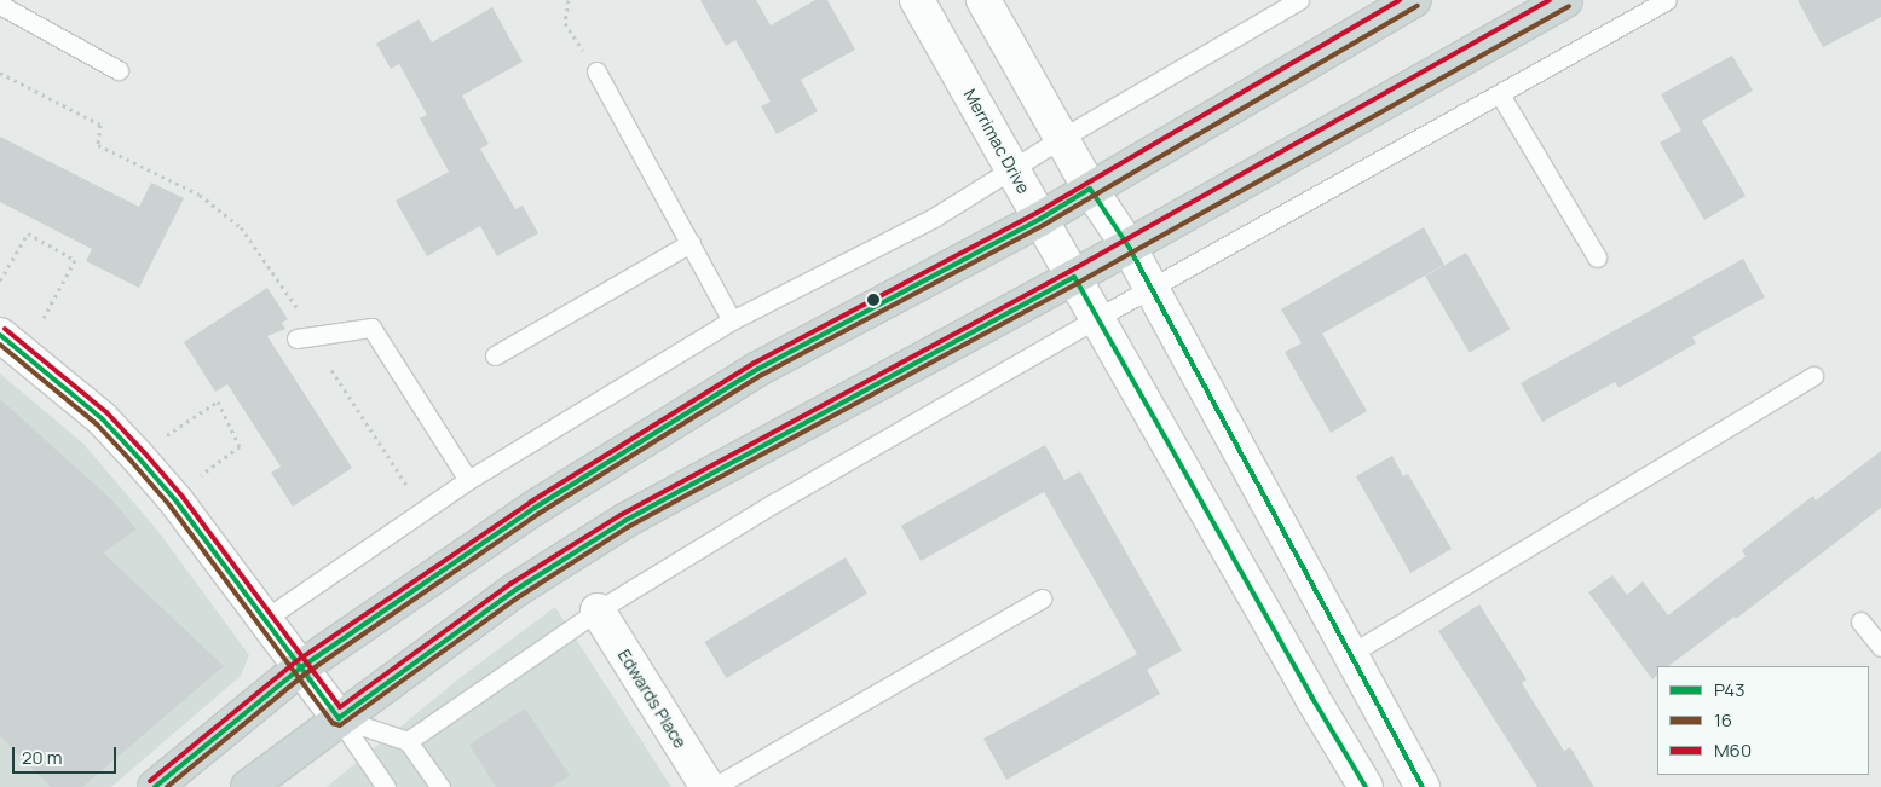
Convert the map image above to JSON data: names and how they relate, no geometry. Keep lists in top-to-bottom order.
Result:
{
  "streets": {
    "street": ["Merrimac Drive", "Edwards Place"]
  },
  "lines": ["transit line M60", "transit line 16", "transit line P43"],
  "legend": ["P43", "16", "M60"],
  "scale_bar": "20 m"
}
